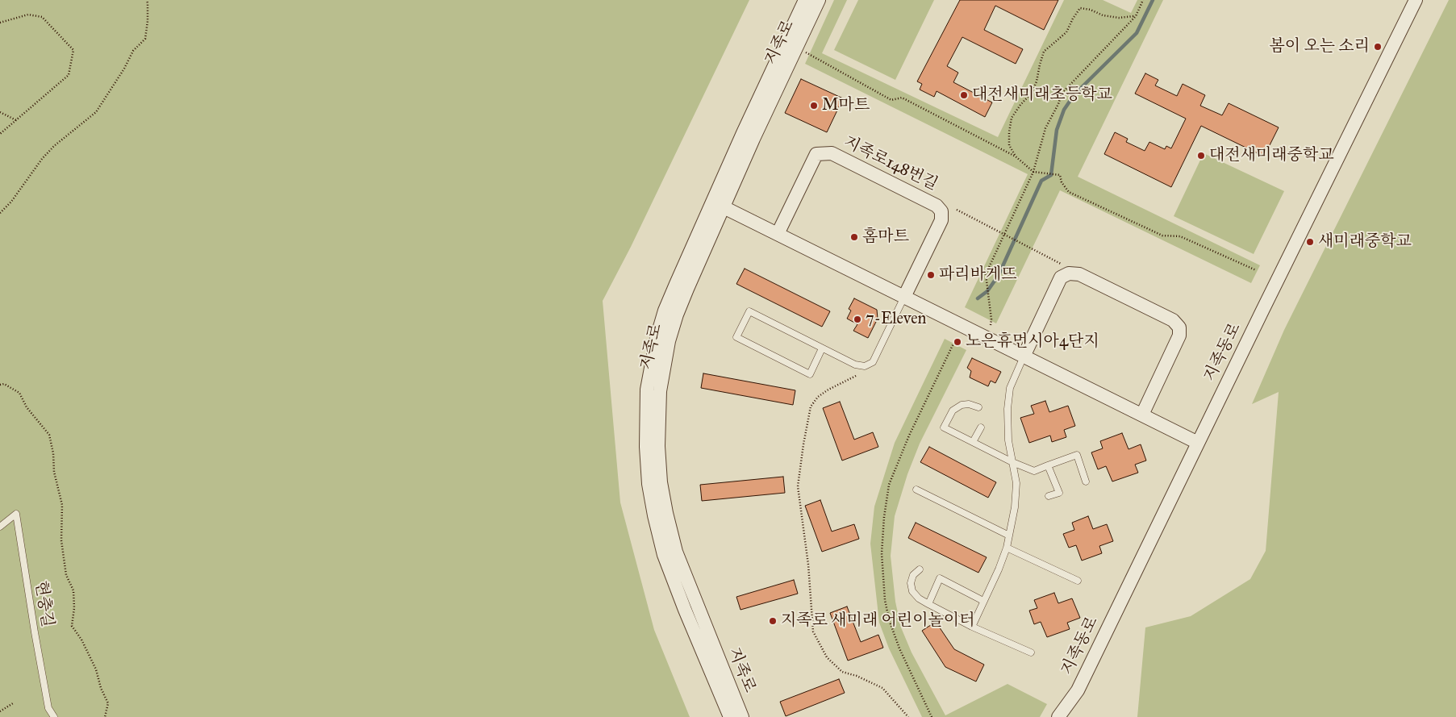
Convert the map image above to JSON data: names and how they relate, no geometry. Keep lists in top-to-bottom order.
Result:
{
  "streets": {
    "street": ["지족로", "지족로148번길", "지족동로"],
    "lane": ["현충길"]
  },
  "places": [
    "봄이 오는 소리",
    "대전새미래초등학교",
    "M마트",
    "대전새미래중학교",
    "홈마트",
    "새미래중학교",
    "파리바게뜨",
    "7-Eleven",
    "노은휴먼시아4단지",
    "지족로 새미래 어린이놀이터"
  ]
}
